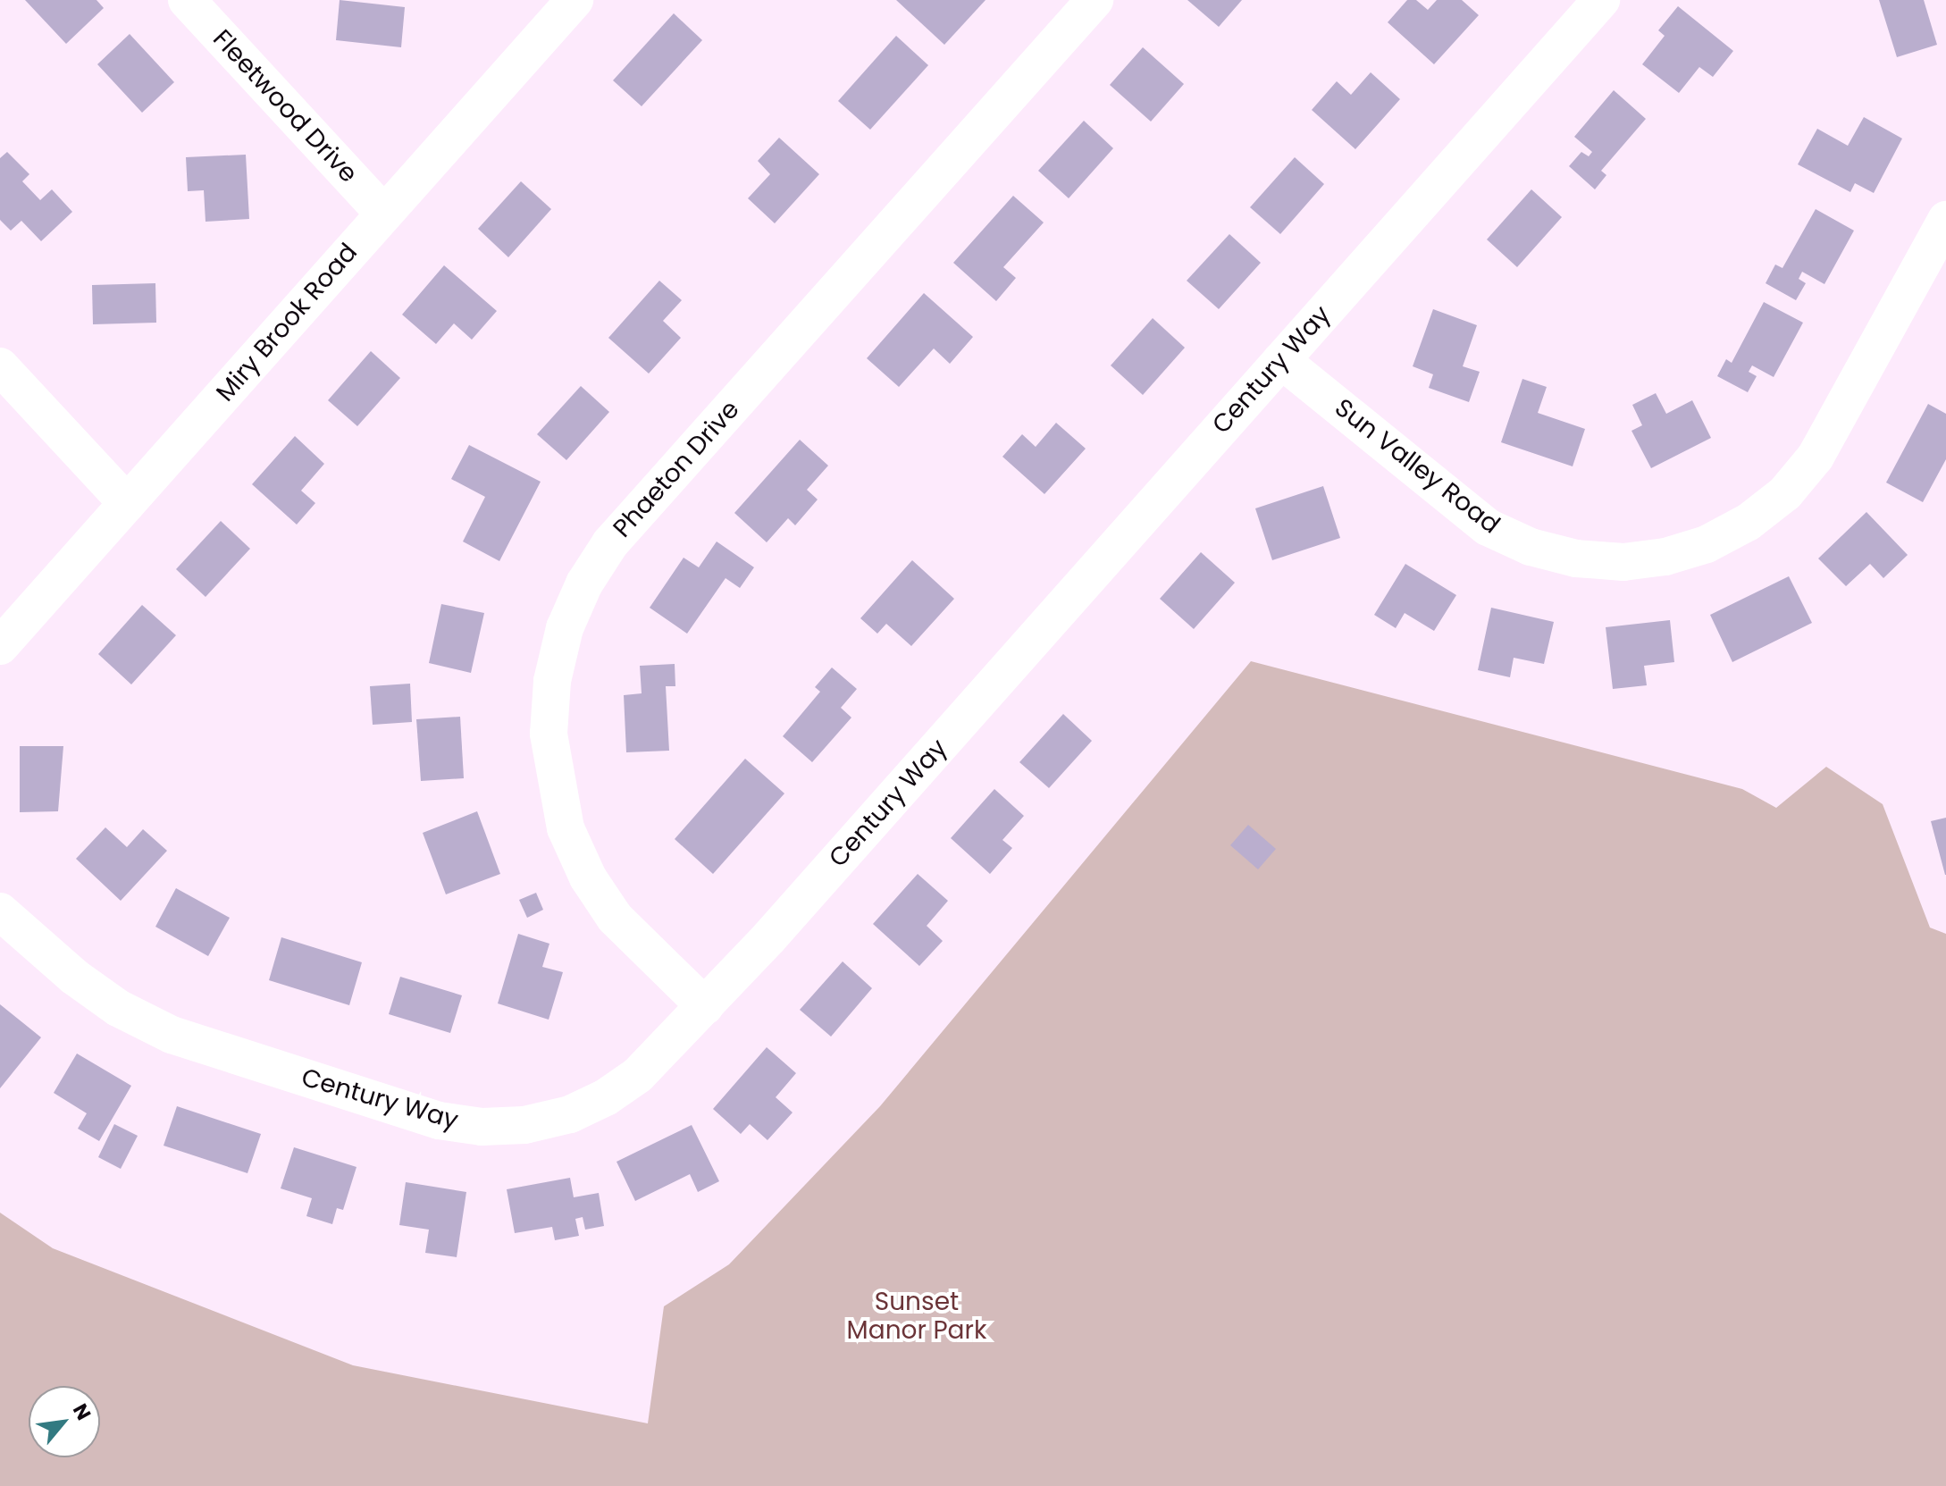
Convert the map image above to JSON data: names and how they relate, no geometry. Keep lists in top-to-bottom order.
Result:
{
  "streets": {
    "street": [
      "Fleetwood Drive",
      "Miry Brook Road",
      "Century Way",
      "Sun Valley Road",
      "Phaeton Drive"
    ]
  },
  "crossings": [
    ["Fleetwood Drive", "Miry Brook Road"],
    ["Century Way", "Sun Valley Road"],
    ["Century Way", "Phaeton Drive"]
  ],
  "parks": ["Sunset Manor Park"],
  "north": "top right"
}
